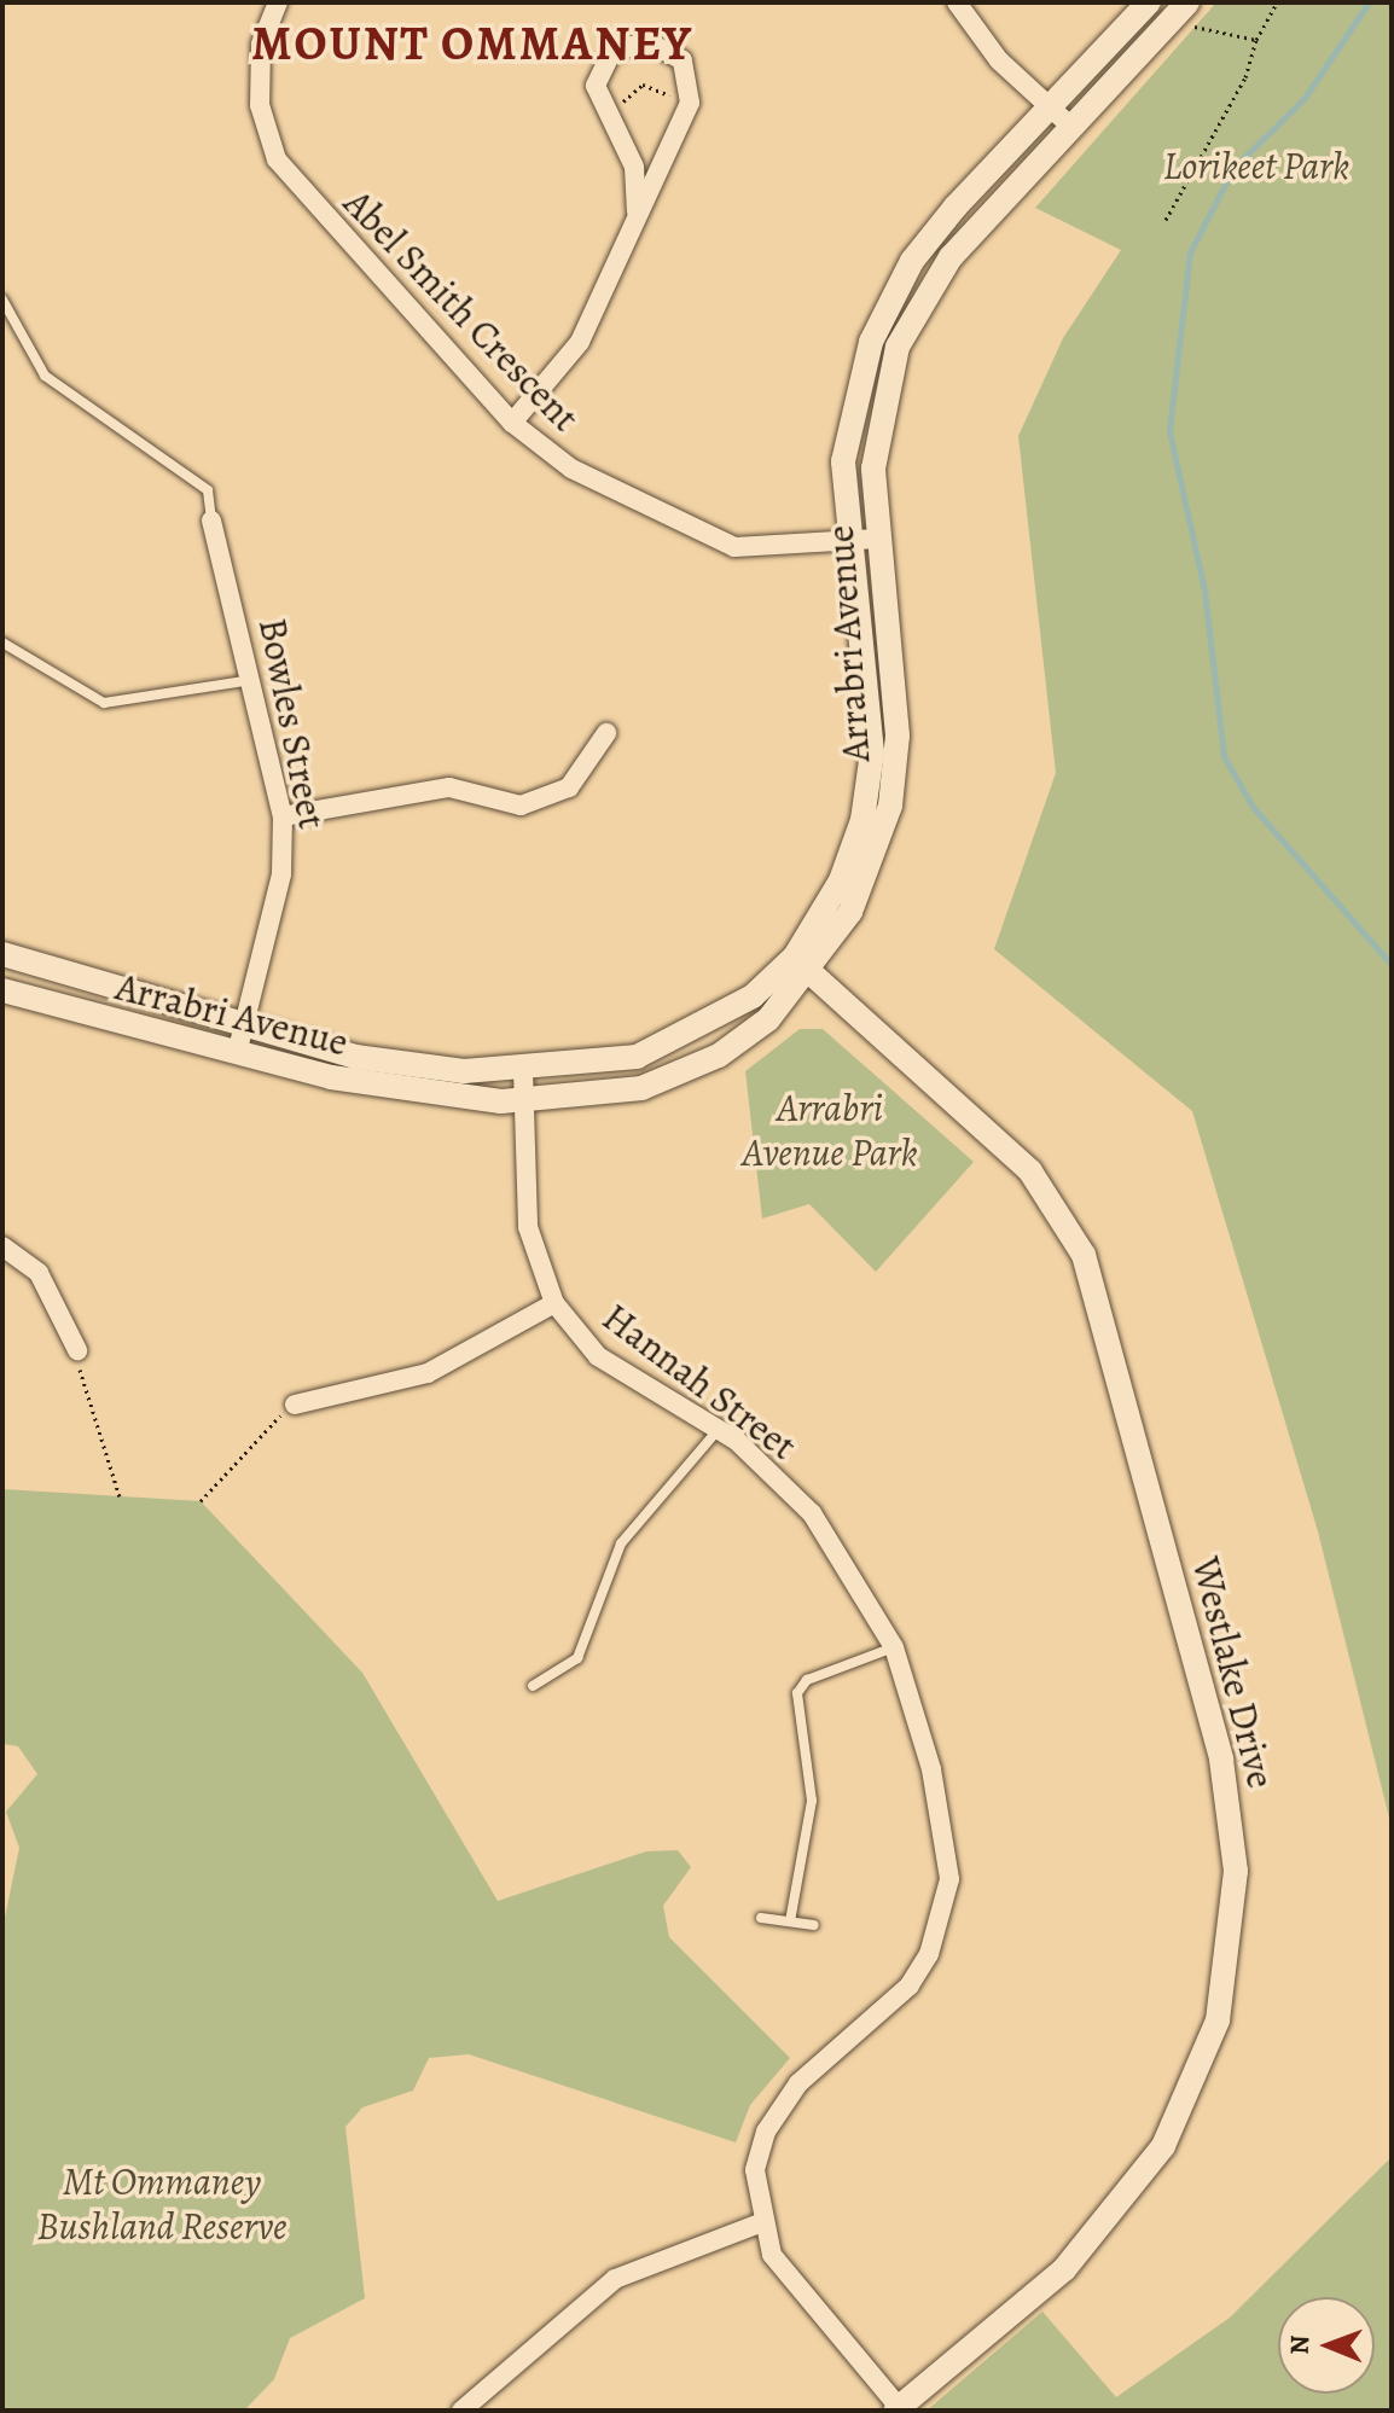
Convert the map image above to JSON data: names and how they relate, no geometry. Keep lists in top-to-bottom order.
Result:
{
  "streets": {
    "street": [
      "Abel Smith Crescent",
      "Arrabri Avenue",
      "Bowles Street",
      "Hannah Street",
      "Westlake Drive"
    ]
  },
  "crossings": [
    ["Abel Smith Crescent", "Arrabri Avenue"],
    ["Arrabri Avenue", "Bowles Street"],
    ["Arrabri Avenue", "Hannah Street"],
    ["Arrabri Avenue", "Westlake Drive"],
    ["Hannah Street", "Westlake Drive"]
  ],
  "districts": ["MOUNT OMMANEY"],
  "parks": ["Lorikeet Park", "Arrabri Avenue Park", "Mt Ommaney Bushland Reserve"],
  "north": "left"
}
